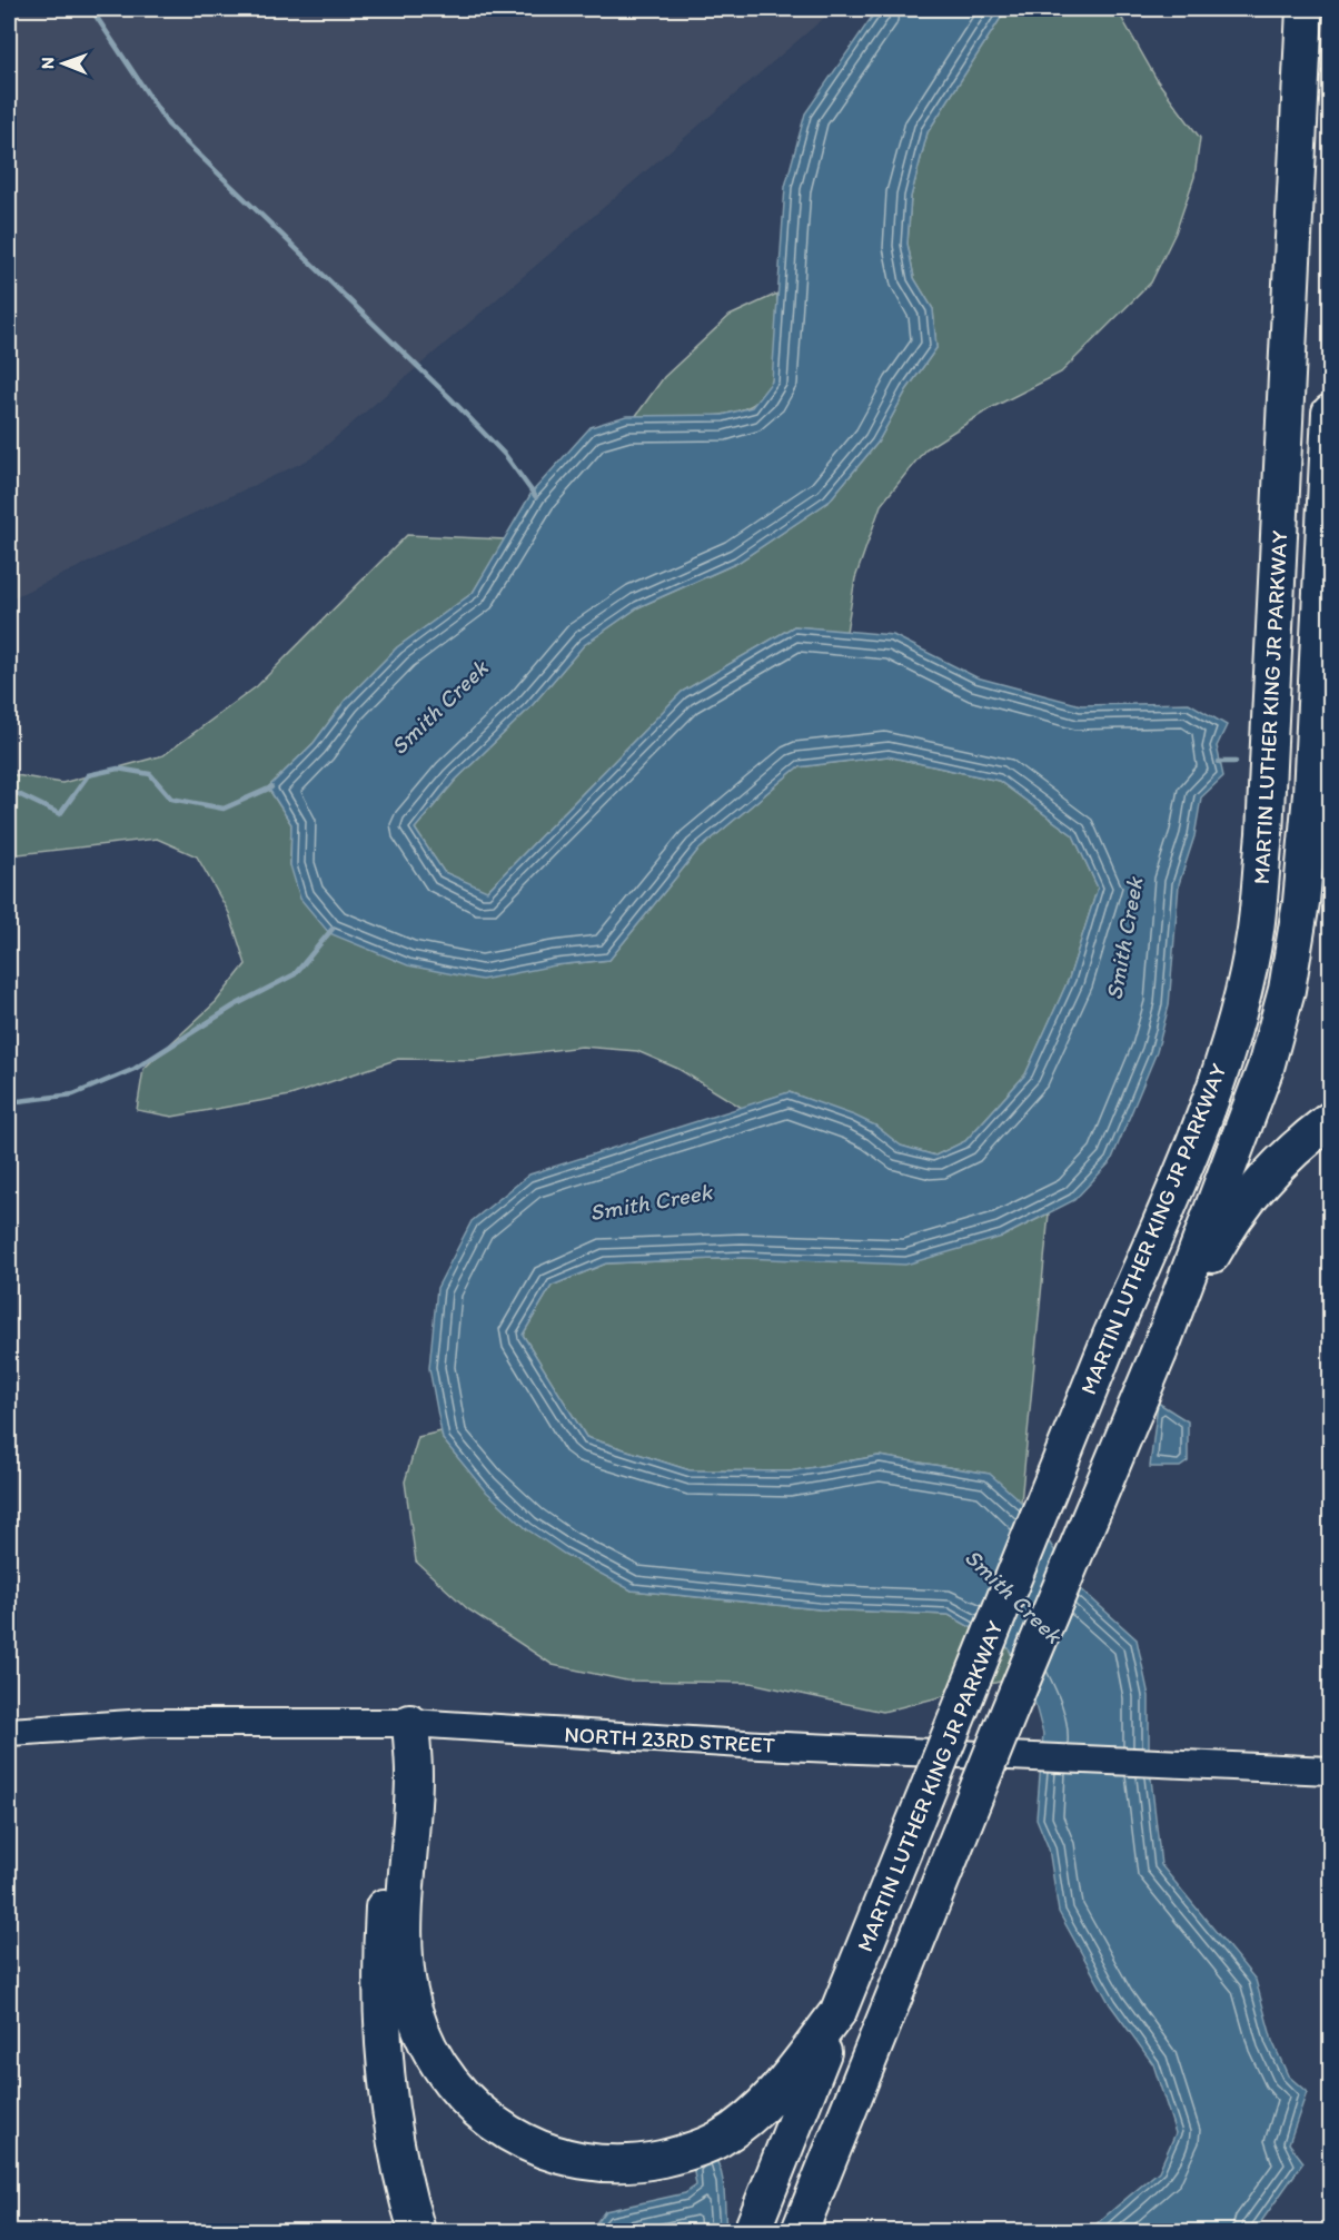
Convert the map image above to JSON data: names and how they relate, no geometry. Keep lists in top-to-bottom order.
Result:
{
  "streets": {
    "highway": ["MARTIN LUTHER KING JR PARKWAY"],
    "main road": ["NORTH 23RD STREET"]
  },
  "water": ["Smith Creek"],
  "north": "left"
}
